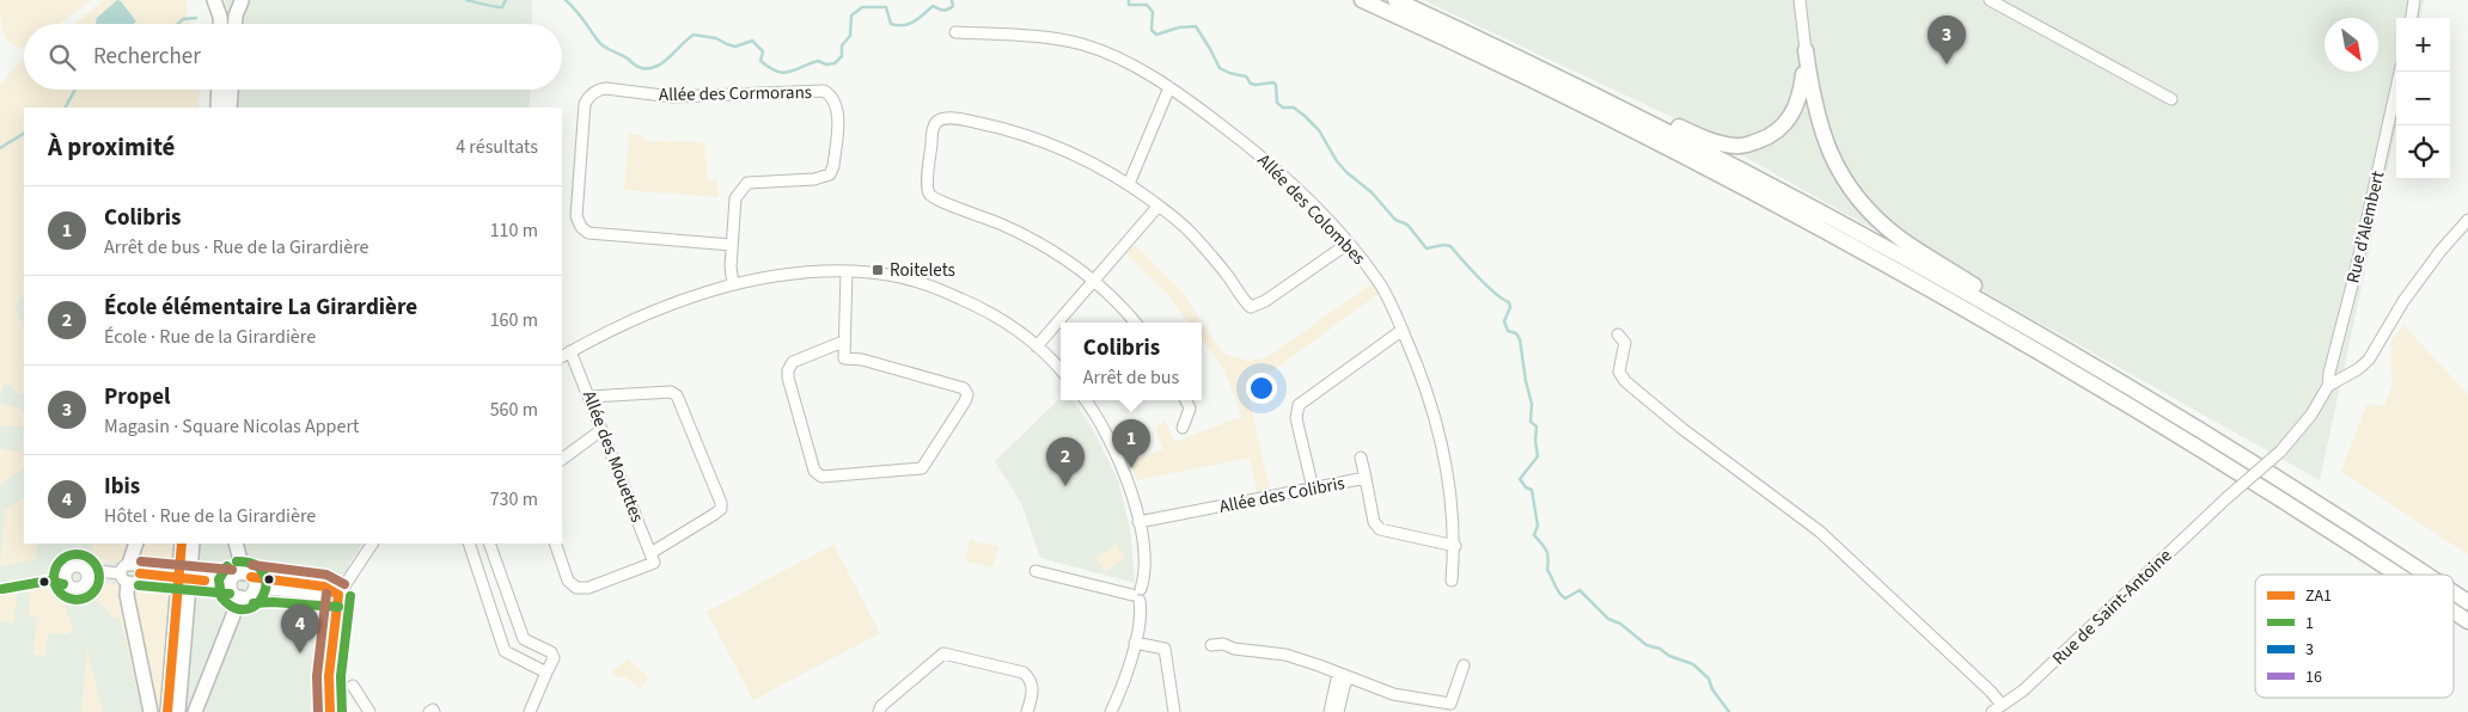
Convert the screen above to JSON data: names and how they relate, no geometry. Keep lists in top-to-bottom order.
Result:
{
  "streets": {
    "street": [
      "Allée des Cormorans",
      "Allée des Colombes",
      "Rue d’Alembert",
      "Allée des Mouettes",
      "Allée des Colibris",
      "Rue de Saint-Antoine"
    ]
  },
  "crossings": [
    ["Allée des Colombes", "Allée des Colibris"],
    ["Rue d’Alembert", "Rue de Saint-Antoine"]
  ],
  "places": {
    "transit": ["Roitelets"]
  },
  "lines": ["transit line ZA1", "transit line 1"],
  "legend": [
    "ZA1",
    "1",
    "3",
    "16"
  ],
  "north": "bottom right",
  "page": {
    "pins": [
      "3",
      "1",
      "2",
      "4"
    ],
    "map_buttons": ["+", "−"],
    "search": "Rechercher",
    "heading": ["À proximité", "4 résultats"],
    "list": [
      {
        "mark": "1",
        "name": "Colibris",
        "note": "Arrêt de bus · Rue de la Girardière",
        "value": "110 m"
      },
      {
        "mark": "2",
        "name": "École élémentaire La Girardière",
        "note": "École · Rue de la Girardière",
        "value": "160 m"
      },
      {
        "mark": "3",
        "name": "Propel",
        "note": "Magasin · Square Nicolas Appert",
        "value": "560 m"
      },
      {
        "mark": "4",
        "name": "Ibis",
        "note": "Hôtel · Rue de la Girardière",
        "value": "730 m"
      }
    ],
    "popup": ["Colibris", "Arrêt de bus"]
  }
}
